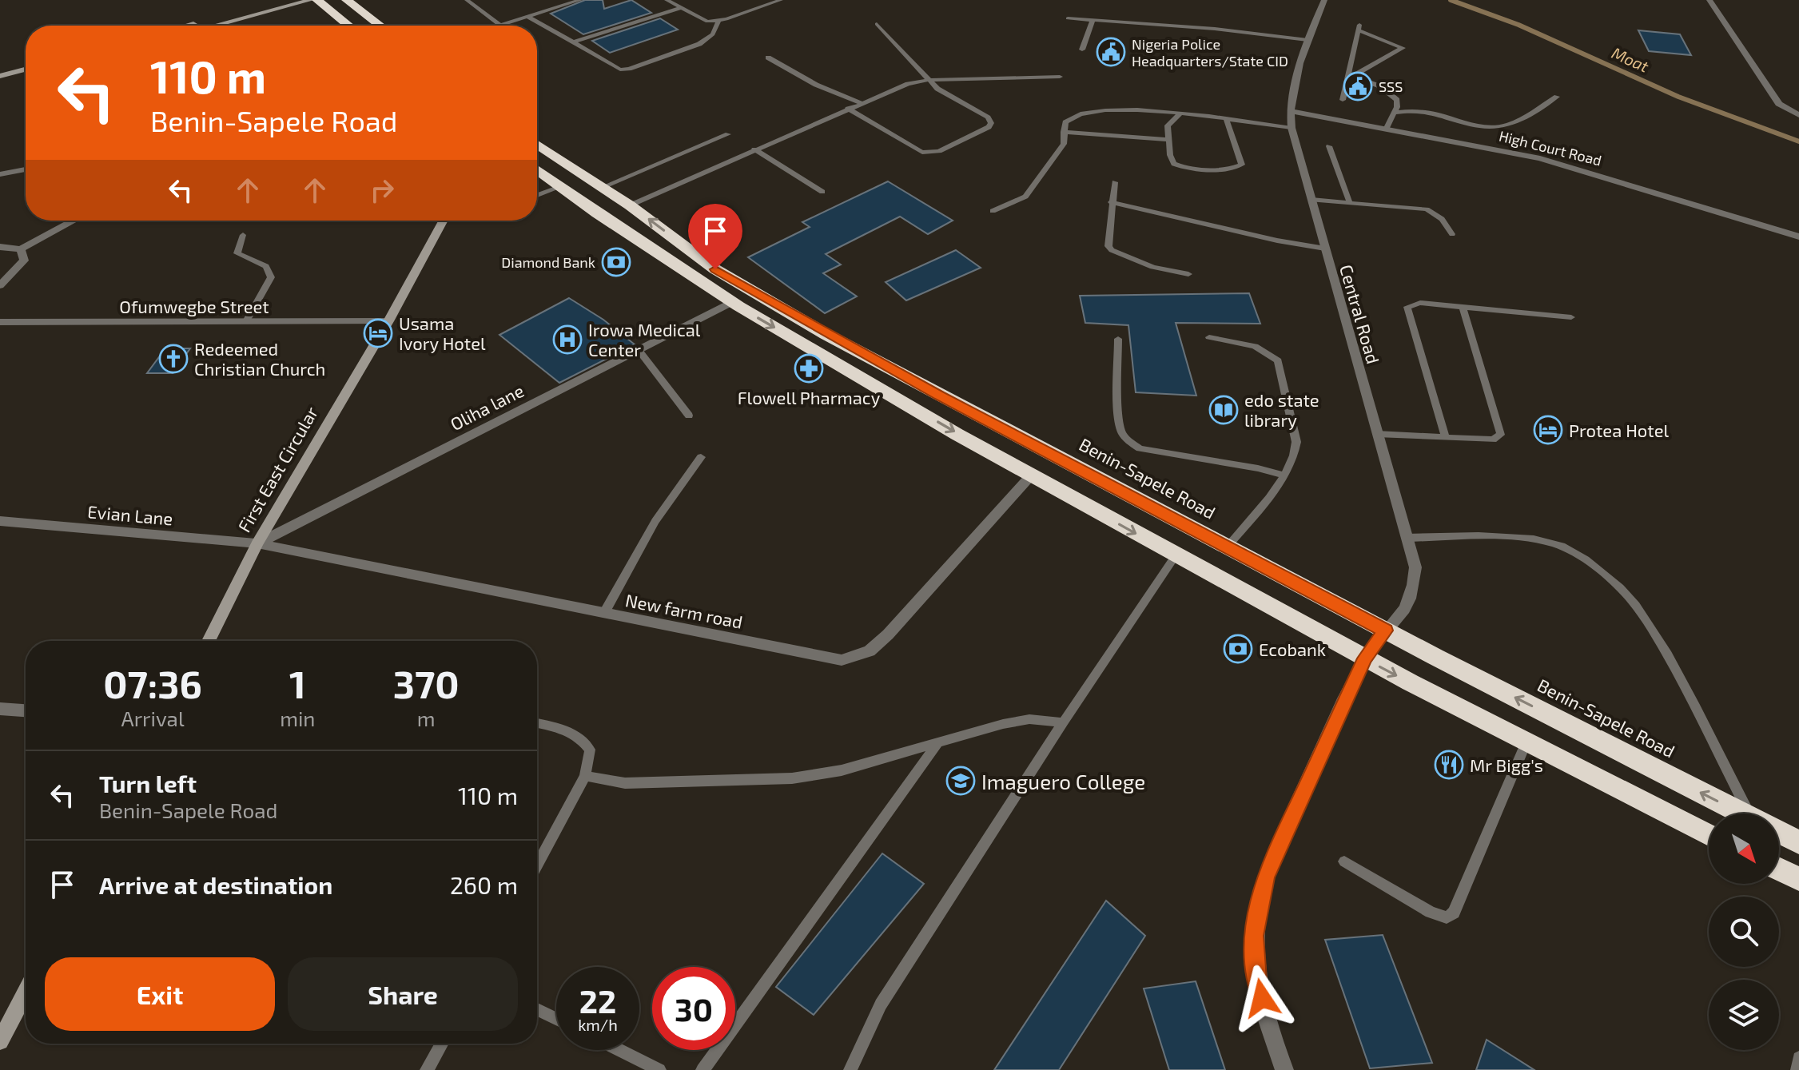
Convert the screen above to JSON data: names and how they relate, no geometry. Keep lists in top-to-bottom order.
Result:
{
  "streets": {
    "highway": ["Benin-Sapele Road"],
    "street": [
      "High Court Road",
      "Ofumwegbe Street",
      "Central Road",
      "Oliha lane",
      "First East Circular",
      "Evian Lane",
      "New farm road"
    ]
  },
  "crossings": [
    ["High Court Road", "Central Road"],
    ["Ofumwegbe Street", "First East Circular"],
    ["Central Road", "Benin-Sapele Road"],
    ["Oliha lane", "First East Circular"],
    ["Oliha lane", "Evian Lane"],
    ["Oliha lane", "New farm road"],
    ["First East Circular", "Evian Lane"],
    ["First East Circular", "New farm road"],
    ["Evian Lane", "New farm road"]
  ],
  "water": ["Moat"],
  "places": {
    "public building": ["Nigeria Police Headquarters/State CID", "SSS"],
    "bank": ["Diamond Bank", "Ecobank"],
    "hotel": ["Usama Ivory Hotel", "Protea Hotel"],
    "hospital": ["Irowa Medical Center"],
    "church": ["Redeemed Christian Church"],
    "pharmacy": ["Flowell Pharmacy"],
    "library": ["edo state library"],
    "restaurant": ["Mr Bigg's"],
    "school or university": ["Imaguero College"]
  },
  "north": "bottom right",
  "page": {
    "turn": ["110 m", "Benin-Sapele Road"],
    "eta": [
      "07:36",
      "Arrival",
      "1",
      "min",
      "370",
      "m"
    ],
    "list": [
      {
        "name": "Turn left",
        "note": "Benin-Sapele Road",
        "value": "110 m"
      },
      {
        "name": "Arrive at destination",
        "value": "260 m"
      }
    ],
    "buttons": ["Exit", "Share"],
    "speed": "22 km/h",
    "limit": "30"
  }
}
